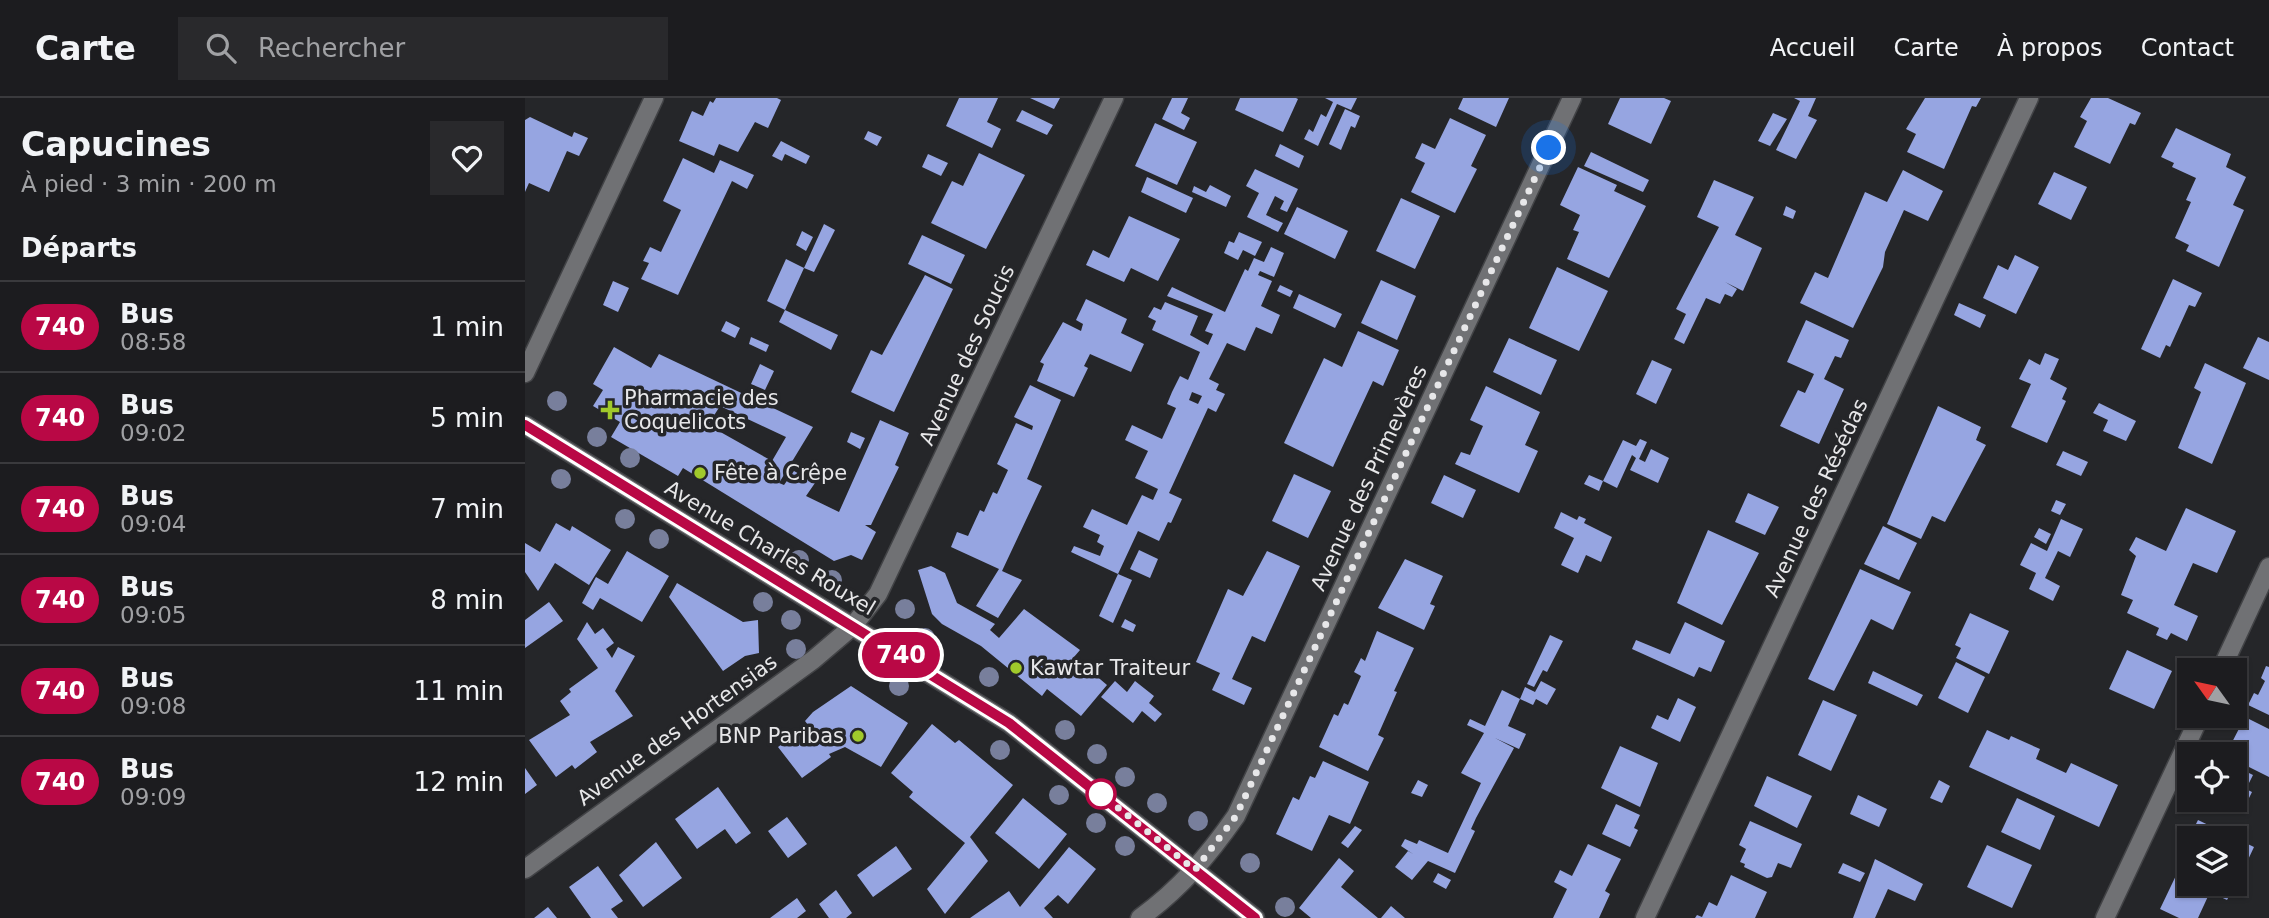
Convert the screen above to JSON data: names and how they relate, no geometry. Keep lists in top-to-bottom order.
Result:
{
  "streets": {
    "street": [
      "Avenue des Soucis",
      "Avenue des Primevères",
      "Avenue des Résédas",
      "Avenue Charles Rouxel",
      "Avenue des Hortensias"
    ]
  },
  "crossings": [
    ["Avenue des Soucis", "Avenue Charles Rouxel"],
    ["Avenue des Soucis", "Avenue des Hortensias"],
    ["Avenue des Primevères", "Avenue Charles Rouxel"],
    ["Avenue Charles Rouxel", "Avenue des Hortensias"]
  ],
  "places": {
    "health": ["Pharmacie des Coquelicots"],
    "other": ["Fête à Crêpe", "Kawtar Traiteur", "BNP Paribas"]
  },
  "lines": ["bus line 740"],
  "north": "top left",
  "page": {
    "header": "Carte",
    "search": "Rechercher",
    "nav": [
      "Accueil",
      "Carte",
      "À propos",
      "Contact"
    ],
    "heading": [
      ["Capucines", "À pied · 3 min · 200 m"],
      "Départs"
    ],
    "on_map": "740",
    "list": [
      {
        "mark": "740",
        "name": "Bus",
        "note": "08:58",
        "value": "1 min"
      },
      {
        "mark": "740",
        "name": "Bus",
        "note": "09:02",
        "value": "5 min"
      },
      {
        "mark": "740",
        "name": "Bus",
        "note": "09:04",
        "value": "7 min"
      },
      {
        "mark": "740",
        "name": "Bus",
        "note": "09:05",
        "value": "8 min"
      },
      {
        "mark": "740",
        "name": "Bus",
        "note": "09:08",
        "value": "11 min"
      },
      {
        "mark": "740",
        "name": "Bus",
        "note": "09:09",
        "value": "12 min"
      }
    ]
  }
}
